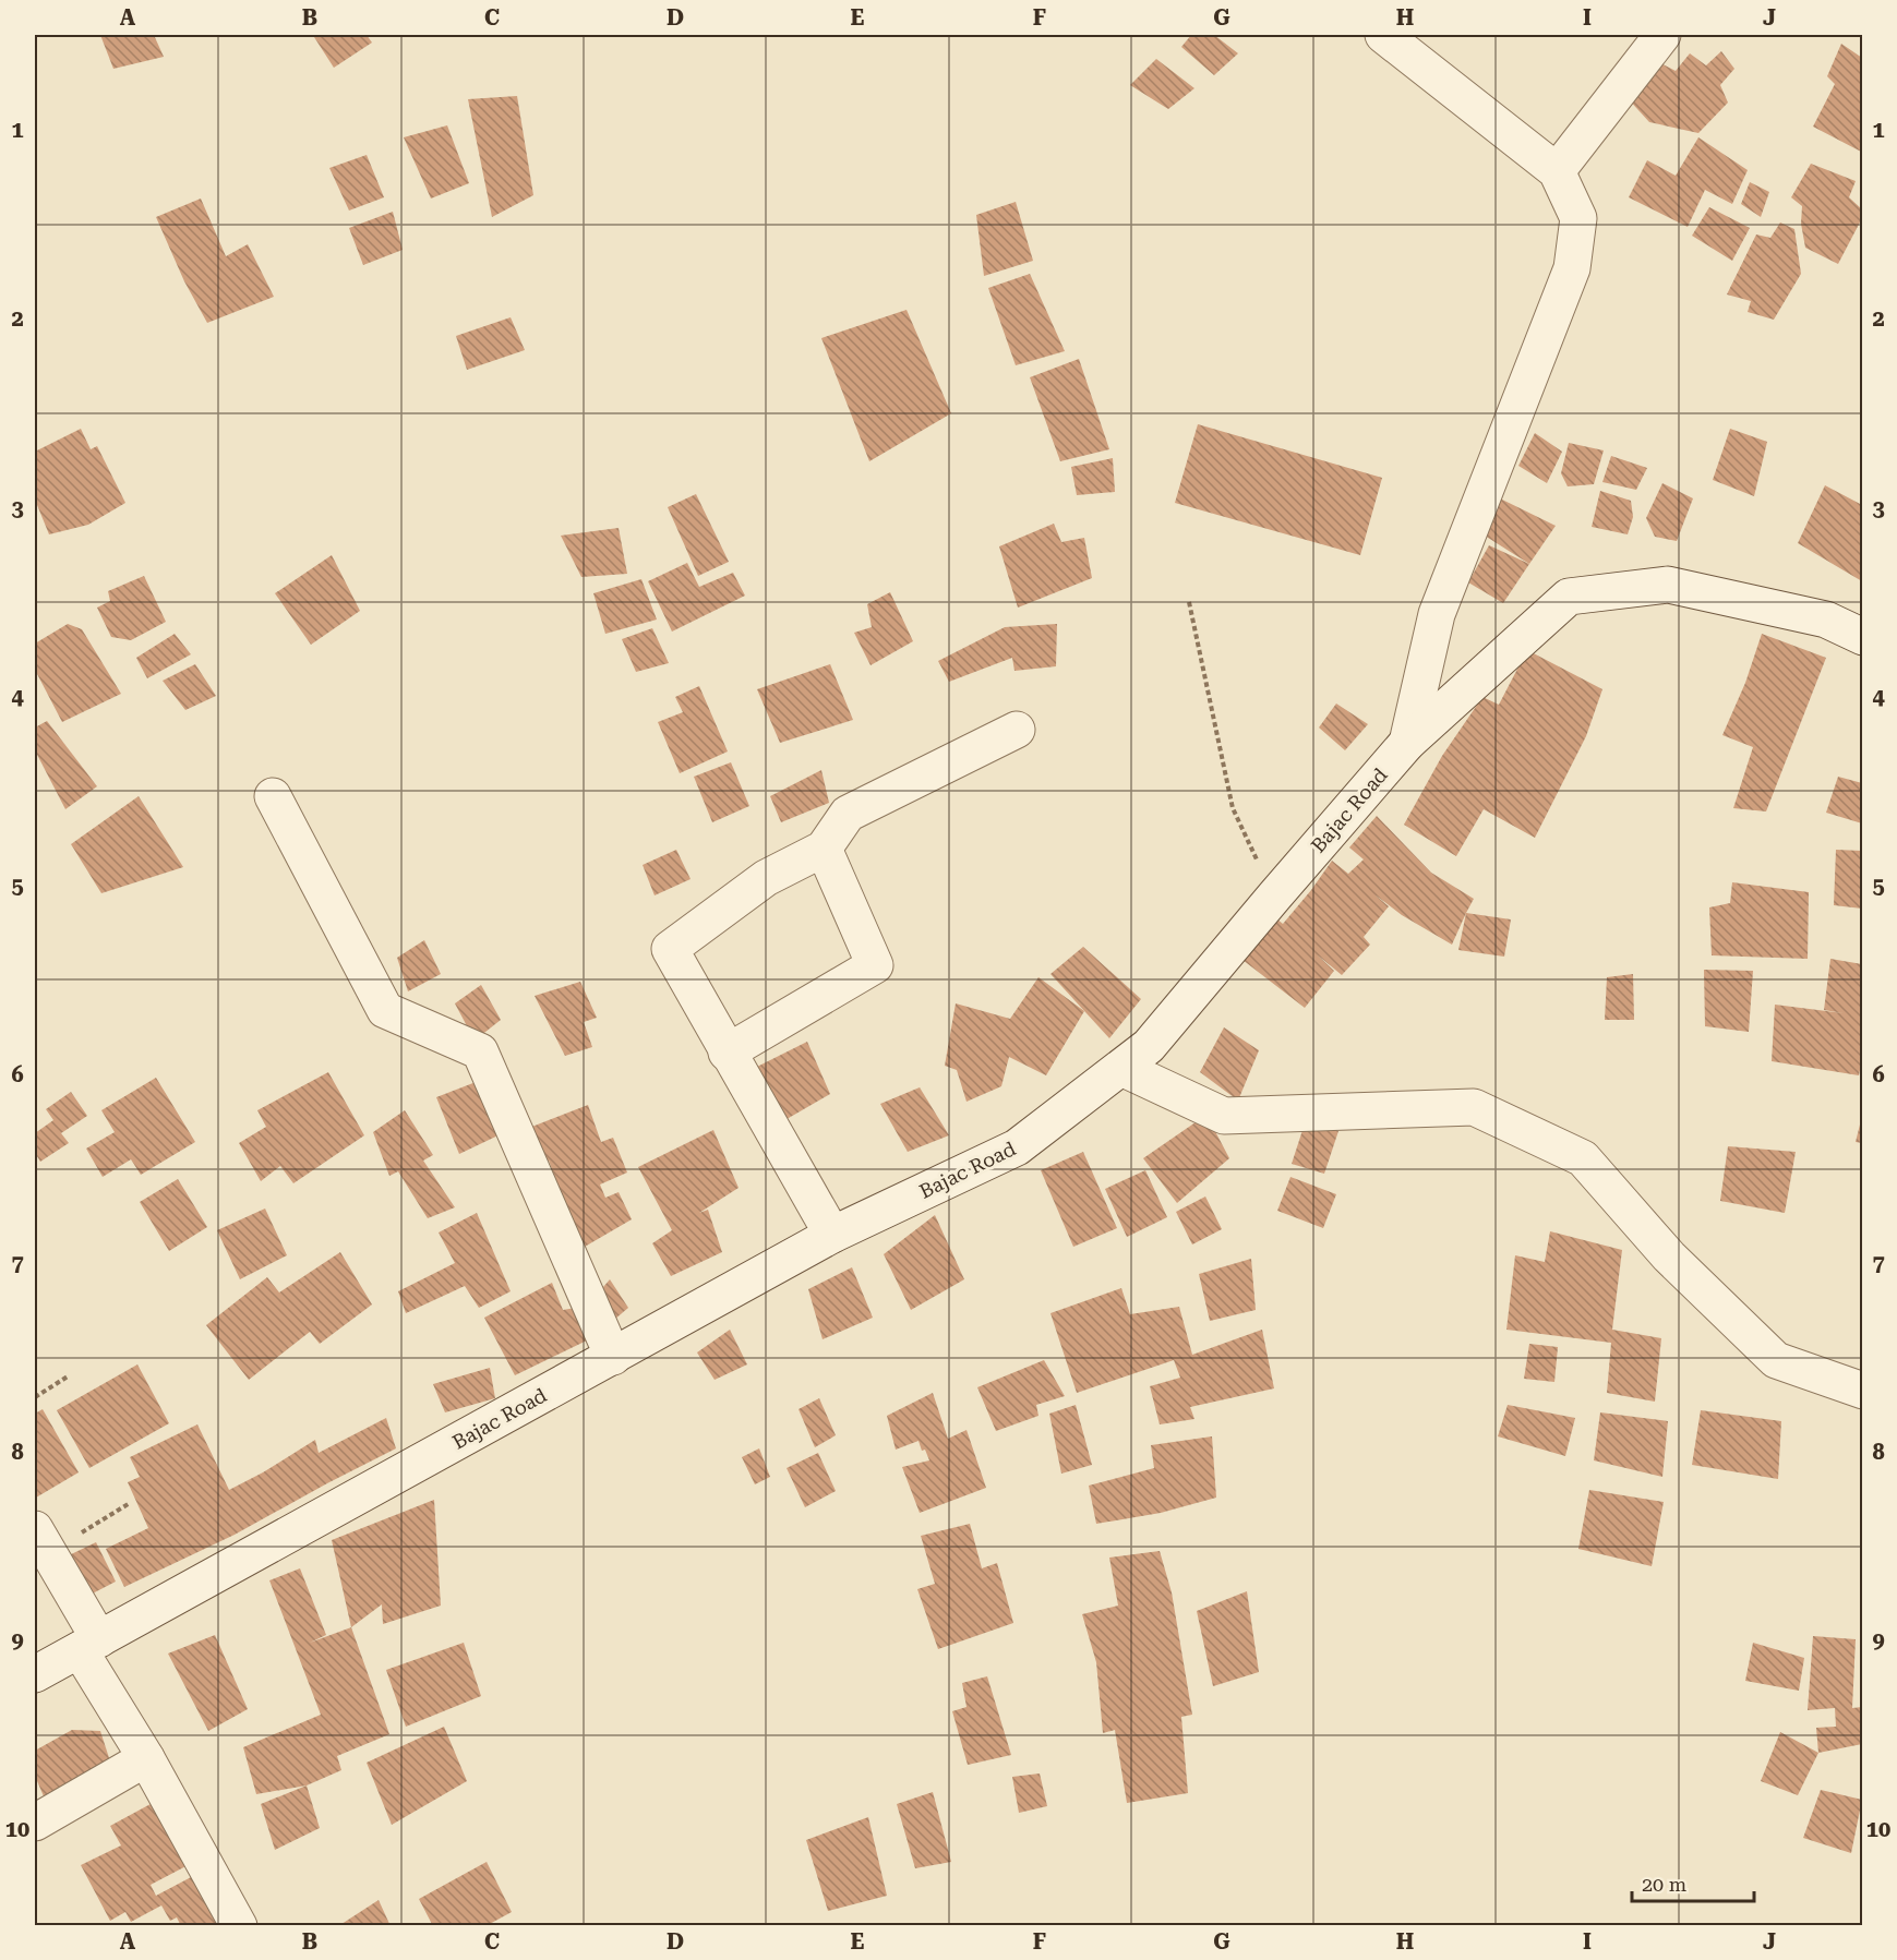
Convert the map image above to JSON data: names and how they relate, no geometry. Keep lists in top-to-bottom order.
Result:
{
  "streets": {
    "street": ["Bajac Road"]
  },
  "scale_bar": "20 m",
  "grid": {
    "columns": [
      "A",
      "B",
      "C",
      "D",
      "E",
      "F",
      "G",
      "H",
      "I",
      "J"
    ],
    "rows": [
      "1",
      "2",
      "3",
      "4",
      "5",
      "6",
      "7",
      "8",
      "9",
      "10"
    ]
  }
}
